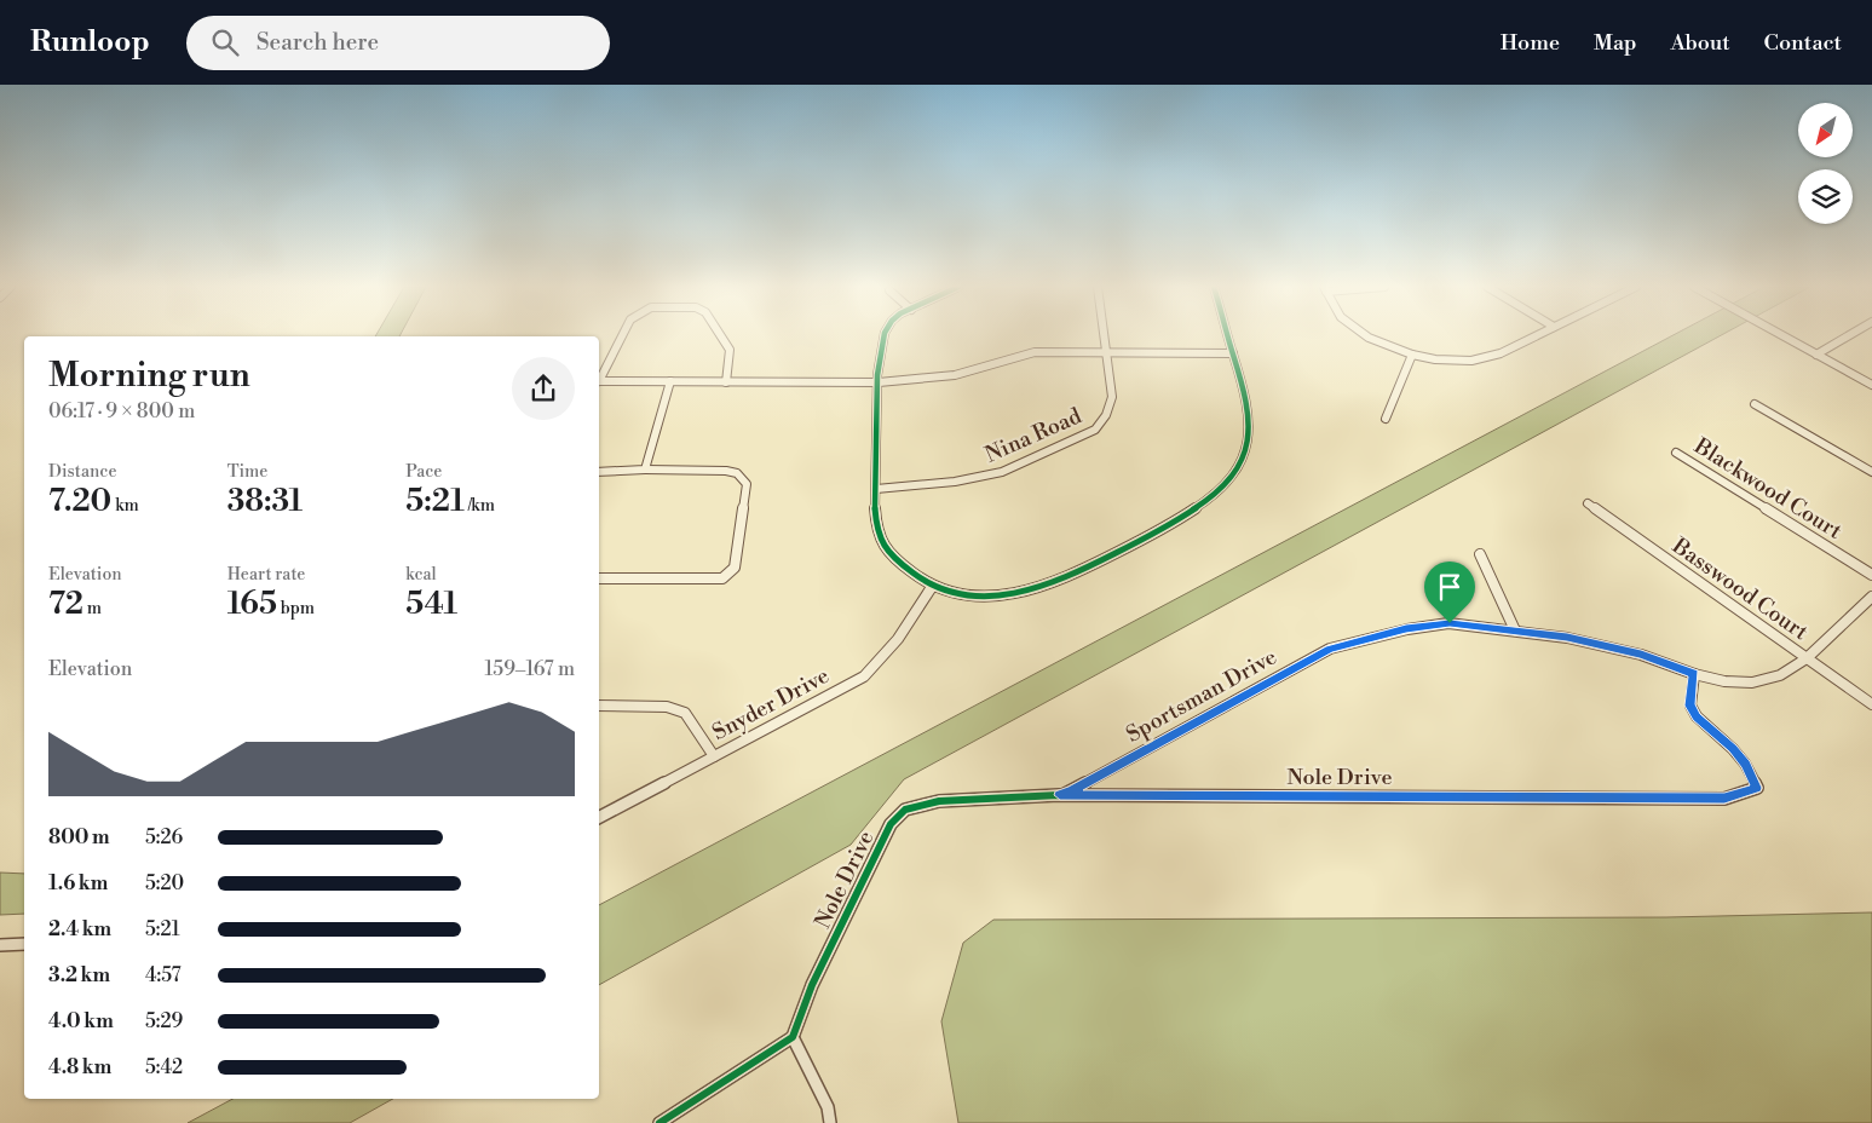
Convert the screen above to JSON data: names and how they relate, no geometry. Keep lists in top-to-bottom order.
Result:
{
  "streets": {
    "street": [
      "Nina Road",
      "Blackwood Court",
      "Basswood Court",
      "Sportsman Drive",
      "Snyder Drive",
      "Nole Drive"
    ]
  },
  "crossings": [
    ["Basswood Court", "Sportsman Drive"],
    ["Sportsman Drive", "Nole Drive"]
  ],
  "north": "bottom left",
  "page": {
    "header": "Runloop",
    "search": "Search here",
    "nav": [
      "Home",
      "Map",
      "About",
      "Contact"
    ],
    "heading": ["Morning run", "06:17 · 9 × 800 m"],
    "stats": [
      ["Distance", "7.20 km"],
      ["Time", "38:31"],
      ["Pace", "5:21 /km"],
      ["Elevation", "72 m"],
      ["Heart rate", "165 bpm"],
      ["kcal", "541"]
    ],
    "chart": ["Elevation", "159–167 m"],
    "list": [
      {
        "name": "800 m",
        "note": "5:26"
      },
      {
        "name": "1.6 km",
        "note": "5:20"
      },
      {
        "name": "2.4 km",
        "note": "5:21"
      },
      {
        "name": "3.2 km",
        "note": "4:57"
      },
      {
        "name": "4.0 km",
        "note": "5:29"
      },
      {
        "name": "4.8 km",
        "note": "5:42"
      }
    ]
  }
}
